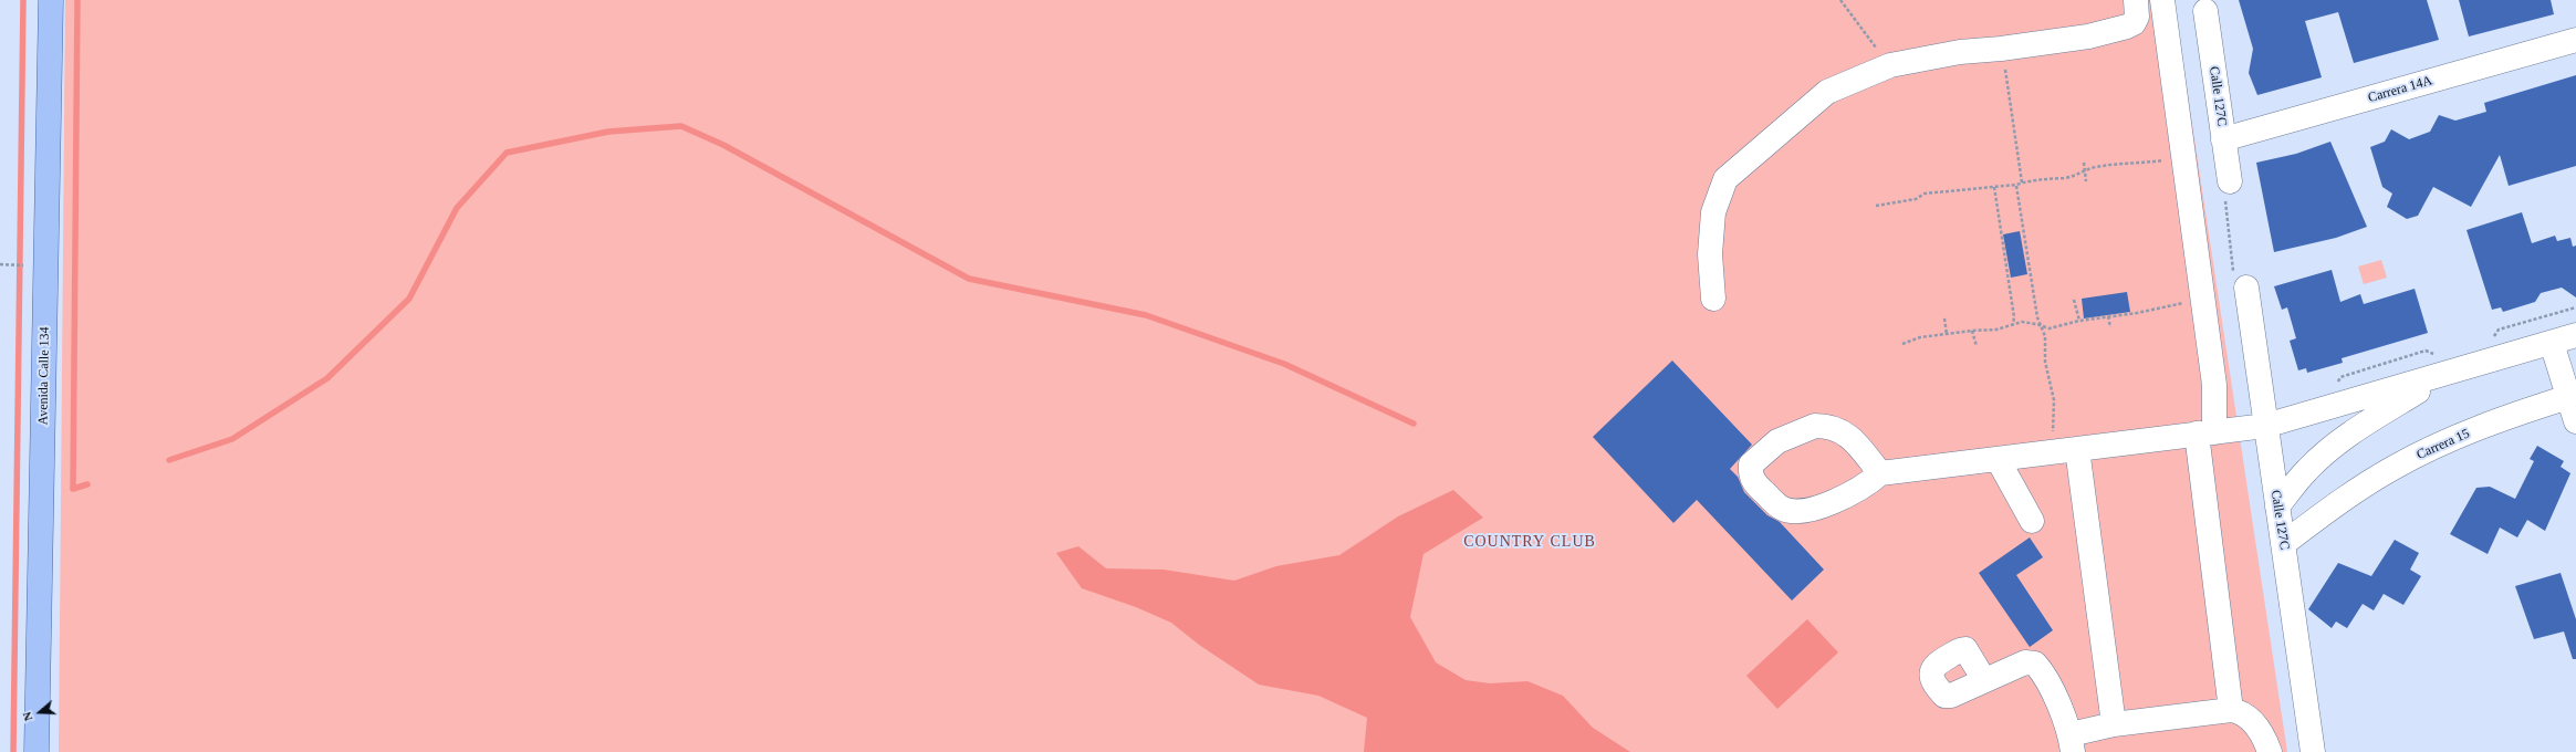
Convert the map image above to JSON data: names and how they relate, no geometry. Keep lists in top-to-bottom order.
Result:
{
  "streets": {
    "main road": ["Avenida Calle 134"],
    "street": ["Carrera 14A", "Calle 127C", "Carrera 15"]
  },
  "crossings": [
    ["Carrera 14A", "Calle 127C"],
    ["Calle 127C", "Carrera 15"]
  ],
  "districts": ["COUNTRY CLUB"],
  "north": "left"
}
